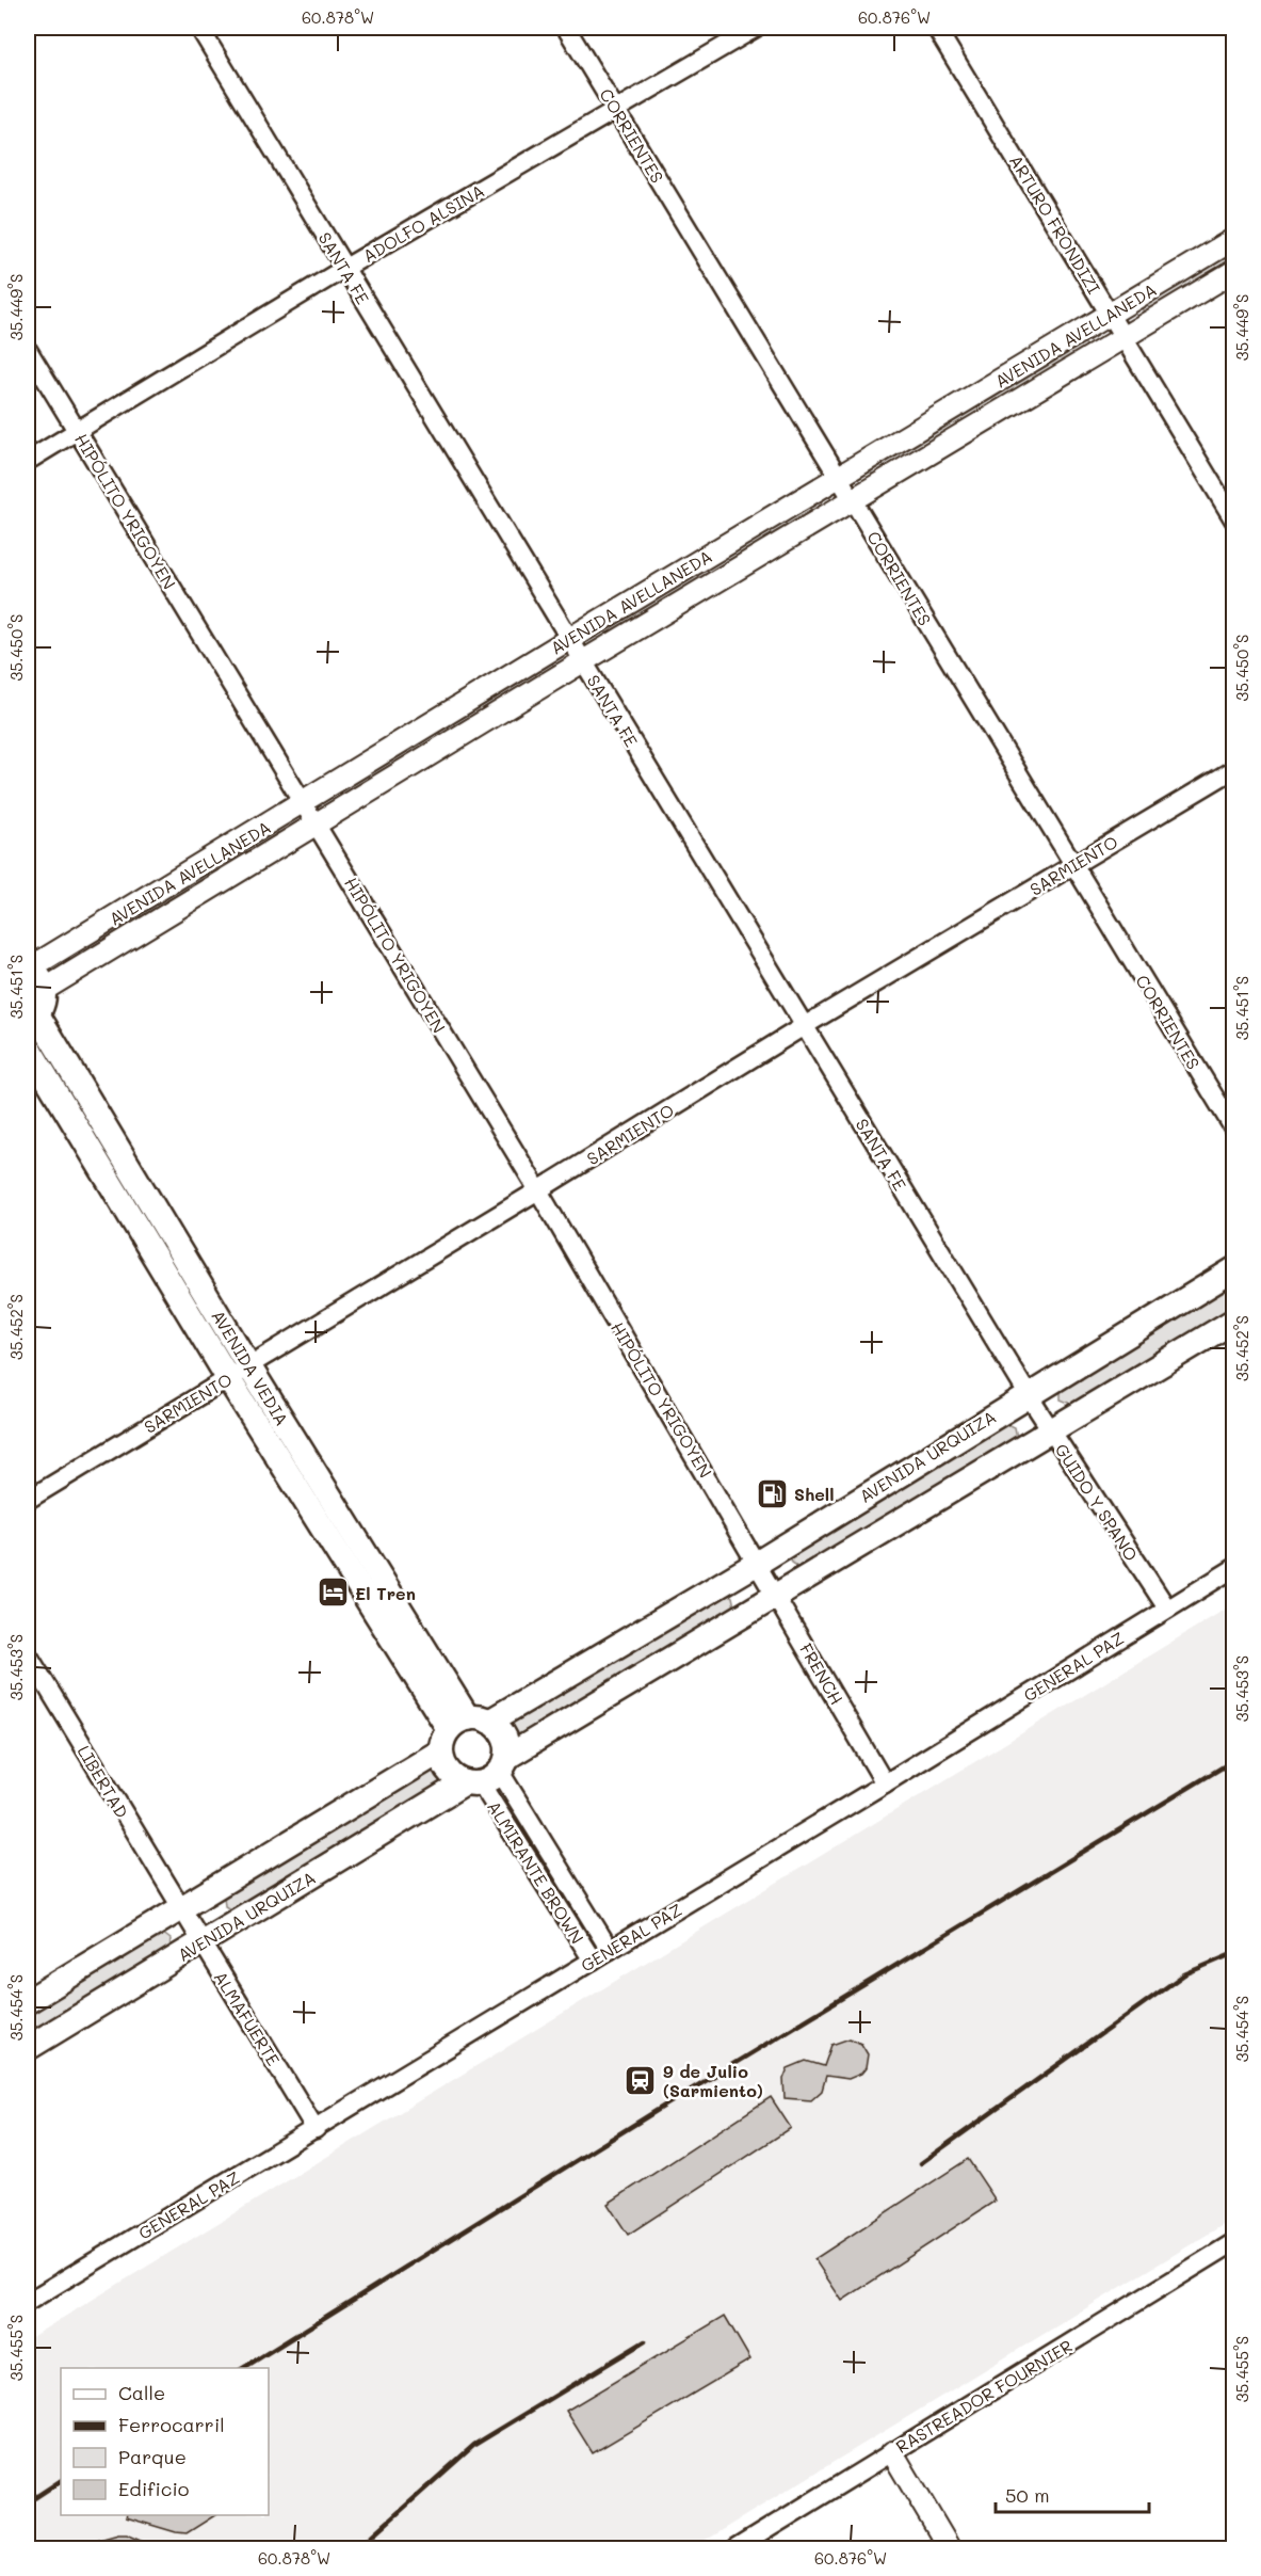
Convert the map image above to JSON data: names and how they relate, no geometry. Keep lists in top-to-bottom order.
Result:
{
  "streets": {
    "main road": ["AVENIDA VEDIA", "AVENIDA URQUIZA"],
    "street": [
      "CORRIENTES",
      "ADOLFO ALSINA",
      "ARTURO FRONDIZI",
      "SANTA FE",
      "AVENIDA AVELLANEDA",
      "HIPÓLITO YRIGOYEN",
      "SARMIENTO",
      "GUIDO Y SPANO",
      "GENERAL PAZ",
      "FRENCH",
      "LIBERTAD",
      "ALMIRANTE BROWN",
      "ALMAFUERTE",
      "RASTREADOR FOURNIER"
    ]
  },
  "crossings": [
    ["CORRIENTES", "ADOLFO ALSINA"],
    ["CORRIENTES", "AVENIDA AVELLANEDA"],
    ["CORRIENTES", "SARMIENTO"],
    ["ADOLFO ALSINA", "SANTA FE"],
    ["ADOLFO ALSINA", "HIPÓLITO YRIGOYEN"],
    ["ARTURO FRONDIZI", "AVENIDA AVELLANEDA"],
    ["SANTA FE", "AVENIDA AVELLANEDA"],
    ["SANTA FE", "SARMIENTO"],
    ["SANTA FE", "AVENIDA URQUIZA"],
    ["SANTA FE", "GUIDO Y SPANO"],
    ["AVENIDA AVELLANEDA", "HIPÓLITO YRIGOYEN"],
    ["HIPÓLITO YRIGOYEN", "SARMIENTO"],
    ["HIPÓLITO YRIGOYEN", "AVENIDA URQUIZA"],
    ["HIPÓLITO YRIGOYEN", "FRENCH"],
    ["SARMIENTO", "AVENIDA VEDIA"],
    ["AVENIDA VEDIA", "AVENIDA URQUIZA"],
    ["AVENIDA URQUIZA", "GUIDO Y SPANO"],
    ["AVENIDA URQUIZA", "FRENCH"],
    ["AVENIDA URQUIZA", "LIBERTAD"],
    ["AVENIDA URQUIZA", "ALMIRANTE BROWN"],
    ["AVENIDA URQUIZA", "ALMAFUERTE"],
    ["GUIDO Y SPANO", "GENERAL PAZ"],
    ["GENERAL PAZ", "FRENCH"],
    ["GENERAL PAZ", "ALMIRANTE BROWN"],
    ["GENERAL PAZ", "ALMAFUERTE"],
    ["LIBERTAD", "ALMAFUERTE"]
  ],
  "places": {
    "fuel station": ["Shell"],
    "hotel": ["El Tren"],
    "station": ["9 de Julio (Sarmiento)"]
  },
  "legend": [
    "Calle",
    "Ferrocarril",
    "Parque",
    "Edificio"
  ],
  "scale_bar": "50 m",
  "coordinates": [
    "60.878°W",
    "60.876°W",
    "35.449°S",
    "35.450°S",
    "35.451°S",
    "35.452°S",
    "35.453°S",
    "35.454°S",
    "35.455°S"
  ]
}
